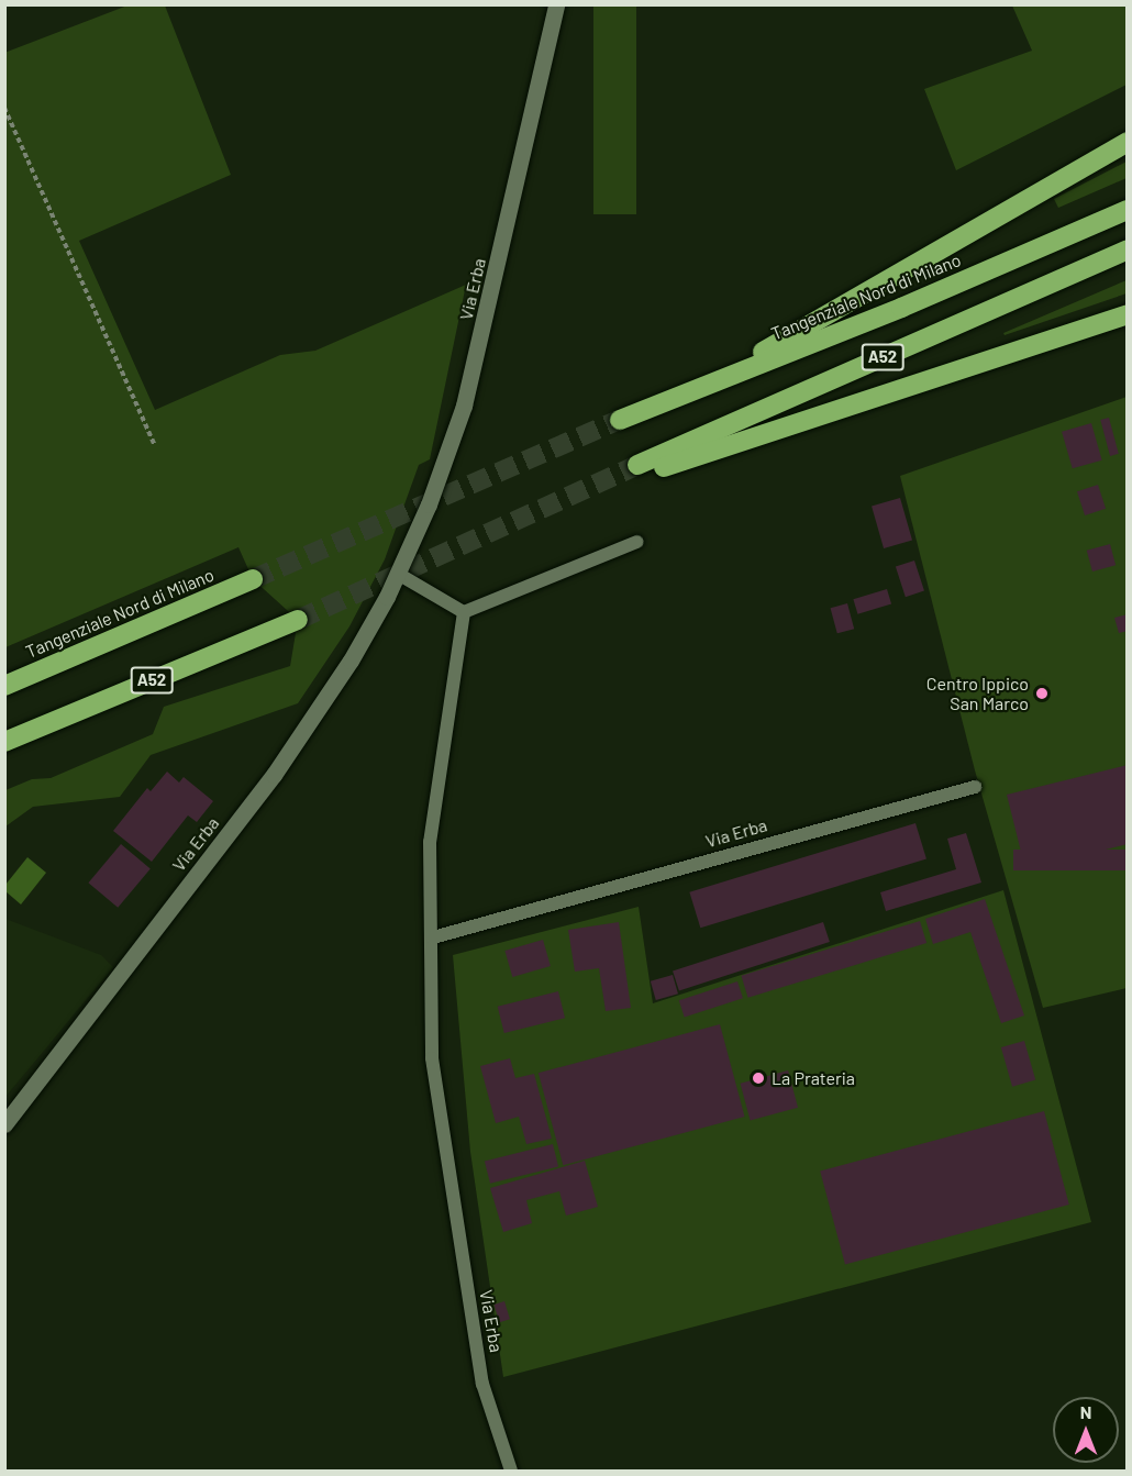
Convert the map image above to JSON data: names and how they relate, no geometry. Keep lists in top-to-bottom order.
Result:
{
  "streets": {
    "highway": ["Tangenziale Nord di Milano", "A52"],
    "main road": ["Via Erba"]
  },
  "crossings": [
    ["Tangenziale Nord di Milano", "A52"]
  ],
  "places": ["Centro Ippico San Marco", "La Prateria"],
  "north": "top"
}
